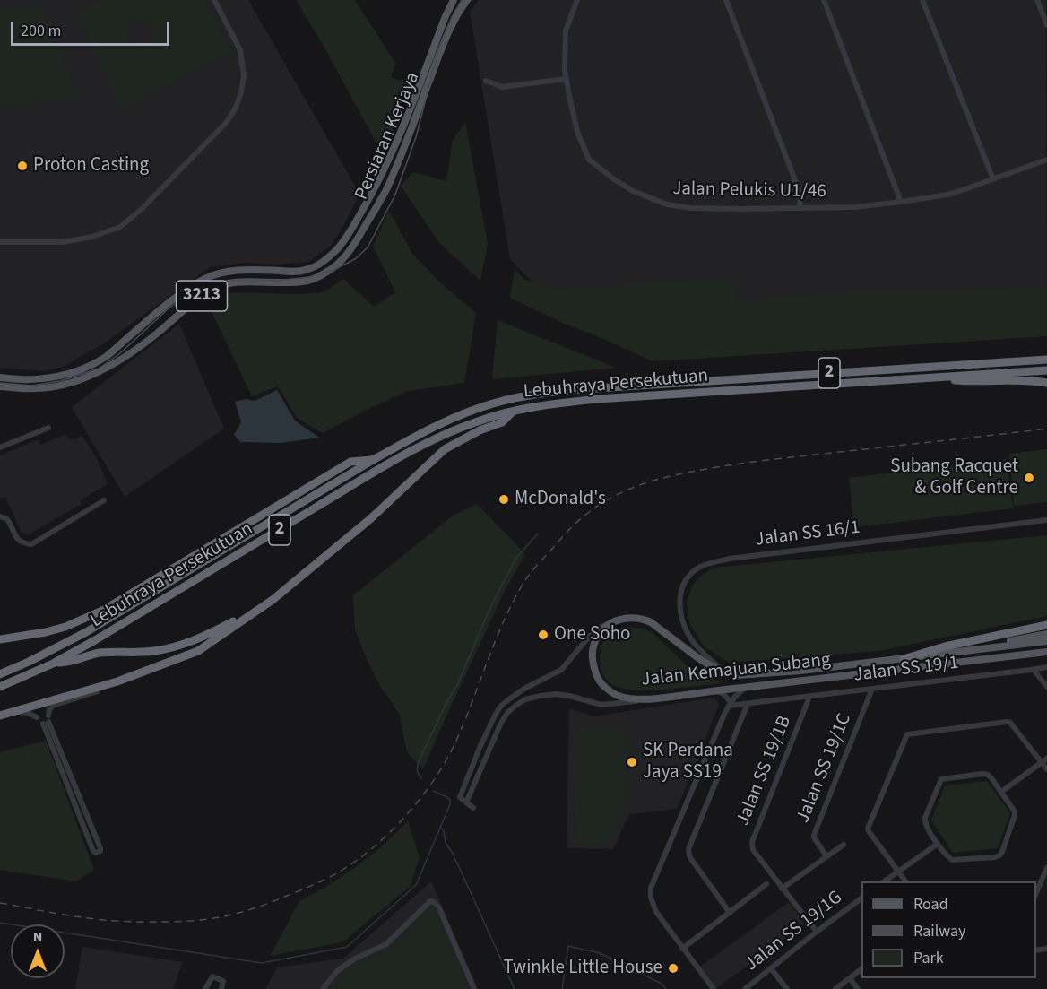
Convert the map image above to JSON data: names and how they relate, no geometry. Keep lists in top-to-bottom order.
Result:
{
  "streets": {
    "highway": ["2", "Lebuhraya Persekutuan"],
    "main road": ["Persiaran Kerjaya", "3213", "Jalan Kemajuan Subang"],
    "street": [
      "Jalan Pelukis U1/46",
      "Jalan SS 16/1",
      "Jalan SS 19/1",
      "Jalan SS 19/1C",
      "Jalan SS 19/1B",
      "Jalan SS 19/1G"
    ]
  },
  "crossings": [
    ["Jalan SS 16/1", "Jalan Kemajuan Subang"],
    ["Jalan SS 19/1", "Jalan SS 19/1C"],
    ["Jalan SS 19/1", "Jalan SS 19/1B"],
    ["Jalan SS 19/1B", "Jalan SS 19/1G"]
  ],
  "places": [
    "Proton Casting",
    "Subang Racquet & Golf Centre",
    "McDonald's",
    "One Soho",
    "SK Perdana Jaya SS19",
    "Twinkle Little House"
  ],
  "legend": ["Road", "Railway", "Park"],
  "scale_bar": "200 m",
  "north": "top"
}
